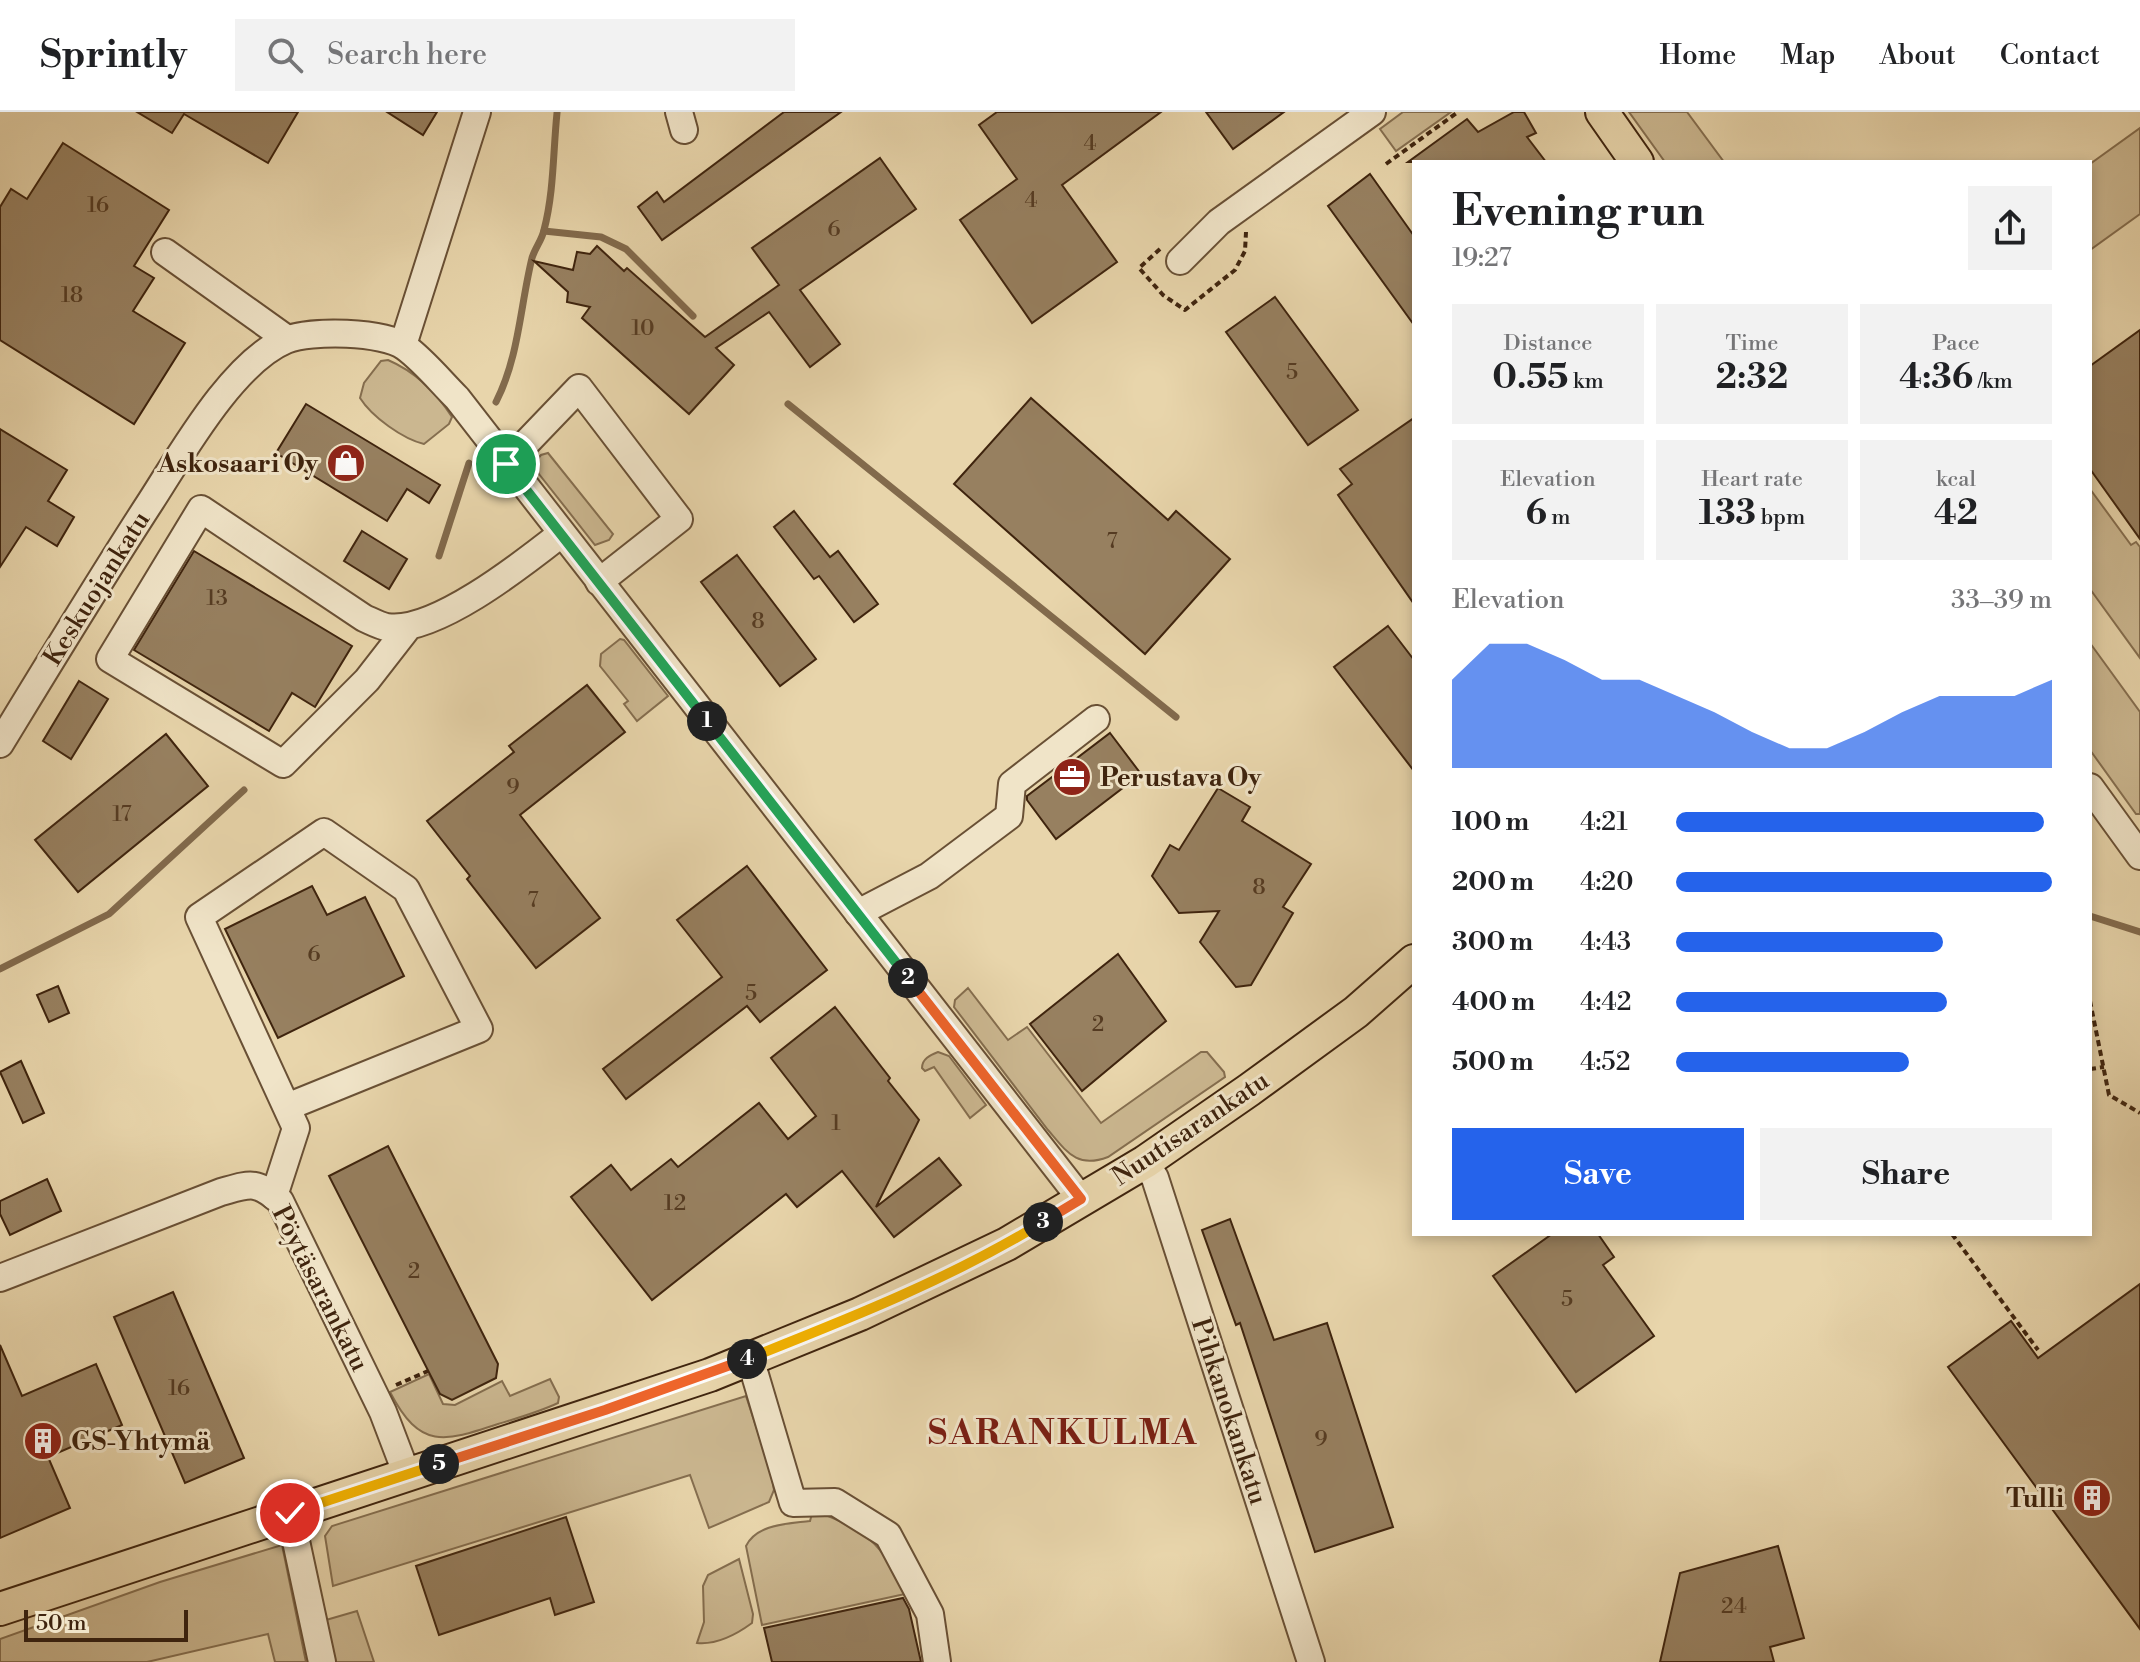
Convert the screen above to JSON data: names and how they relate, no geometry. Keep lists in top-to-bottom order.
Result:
{
  "streets": {
    "main road": ["Nuutisarankatu"],
    "street": ["Keskuojankatu", "Pöytäsarankatu", "Pihkanokankatu"]
  },
  "crossings": [
    ["Keskuojankatu", "Nuutisarankatu"],
    ["Nuutisarankatu", "Pöytäsarankatu"],
    ["Nuutisarankatu", "Pihkanokankatu"]
  ],
  "districts": ["SARANKULMA"],
  "places": {
    "shop": ["Askosaari Oy"],
    "office": ["Perustava Oy"],
    "building": ["GS-Yhtymä", "Tulli"]
  },
  "house_numbers": [
    "4",
    "4",
    "16",
    "6",
    "18",
    "10",
    "5",
    "7",
    "13",
    "8",
    "9",
    "17",
    "8",
    "7",
    "6",
    "5",
    "2",
    "1",
    "12",
    "2",
    "5",
    "16",
    "9",
    "24"
  ],
  "scale_bar": "50 m",
  "page": {
    "header": "Sprintly",
    "search": "Search here",
    "nav": [
      "Home",
      "Map",
      "About",
      "Contact"
    ],
    "heading": ["Evening run", "19:27"],
    "stats": [
      ["Distance", "0.55 km"],
      ["Time", "2:32"],
      ["Pace", "4:36 /km"],
      ["Elevation", "6 m"],
      ["Heart rate", "133 bpm"],
      ["kcal", "42"]
    ],
    "chart": ["Elevation", "33–39 m"],
    "pins": [
      "1",
      "2",
      "3",
      "4",
      "5"
    ],
    "list": [
      {
        "name": "100 m",
        "note": "4:21"
      },
      {
        "name": "200 m",
        "note": "4:20"
      },
      {
        "name": "300 m",
        "note": "4:43"
      },
      {
        "name": "400 m",
        "note": "4:42"
      },
      {
        "name": "500 m",
        "note": "4:52"
      }
    ],
    "buttons": ["Save", "Share"],
    "scale": "50 m"
  }
}
